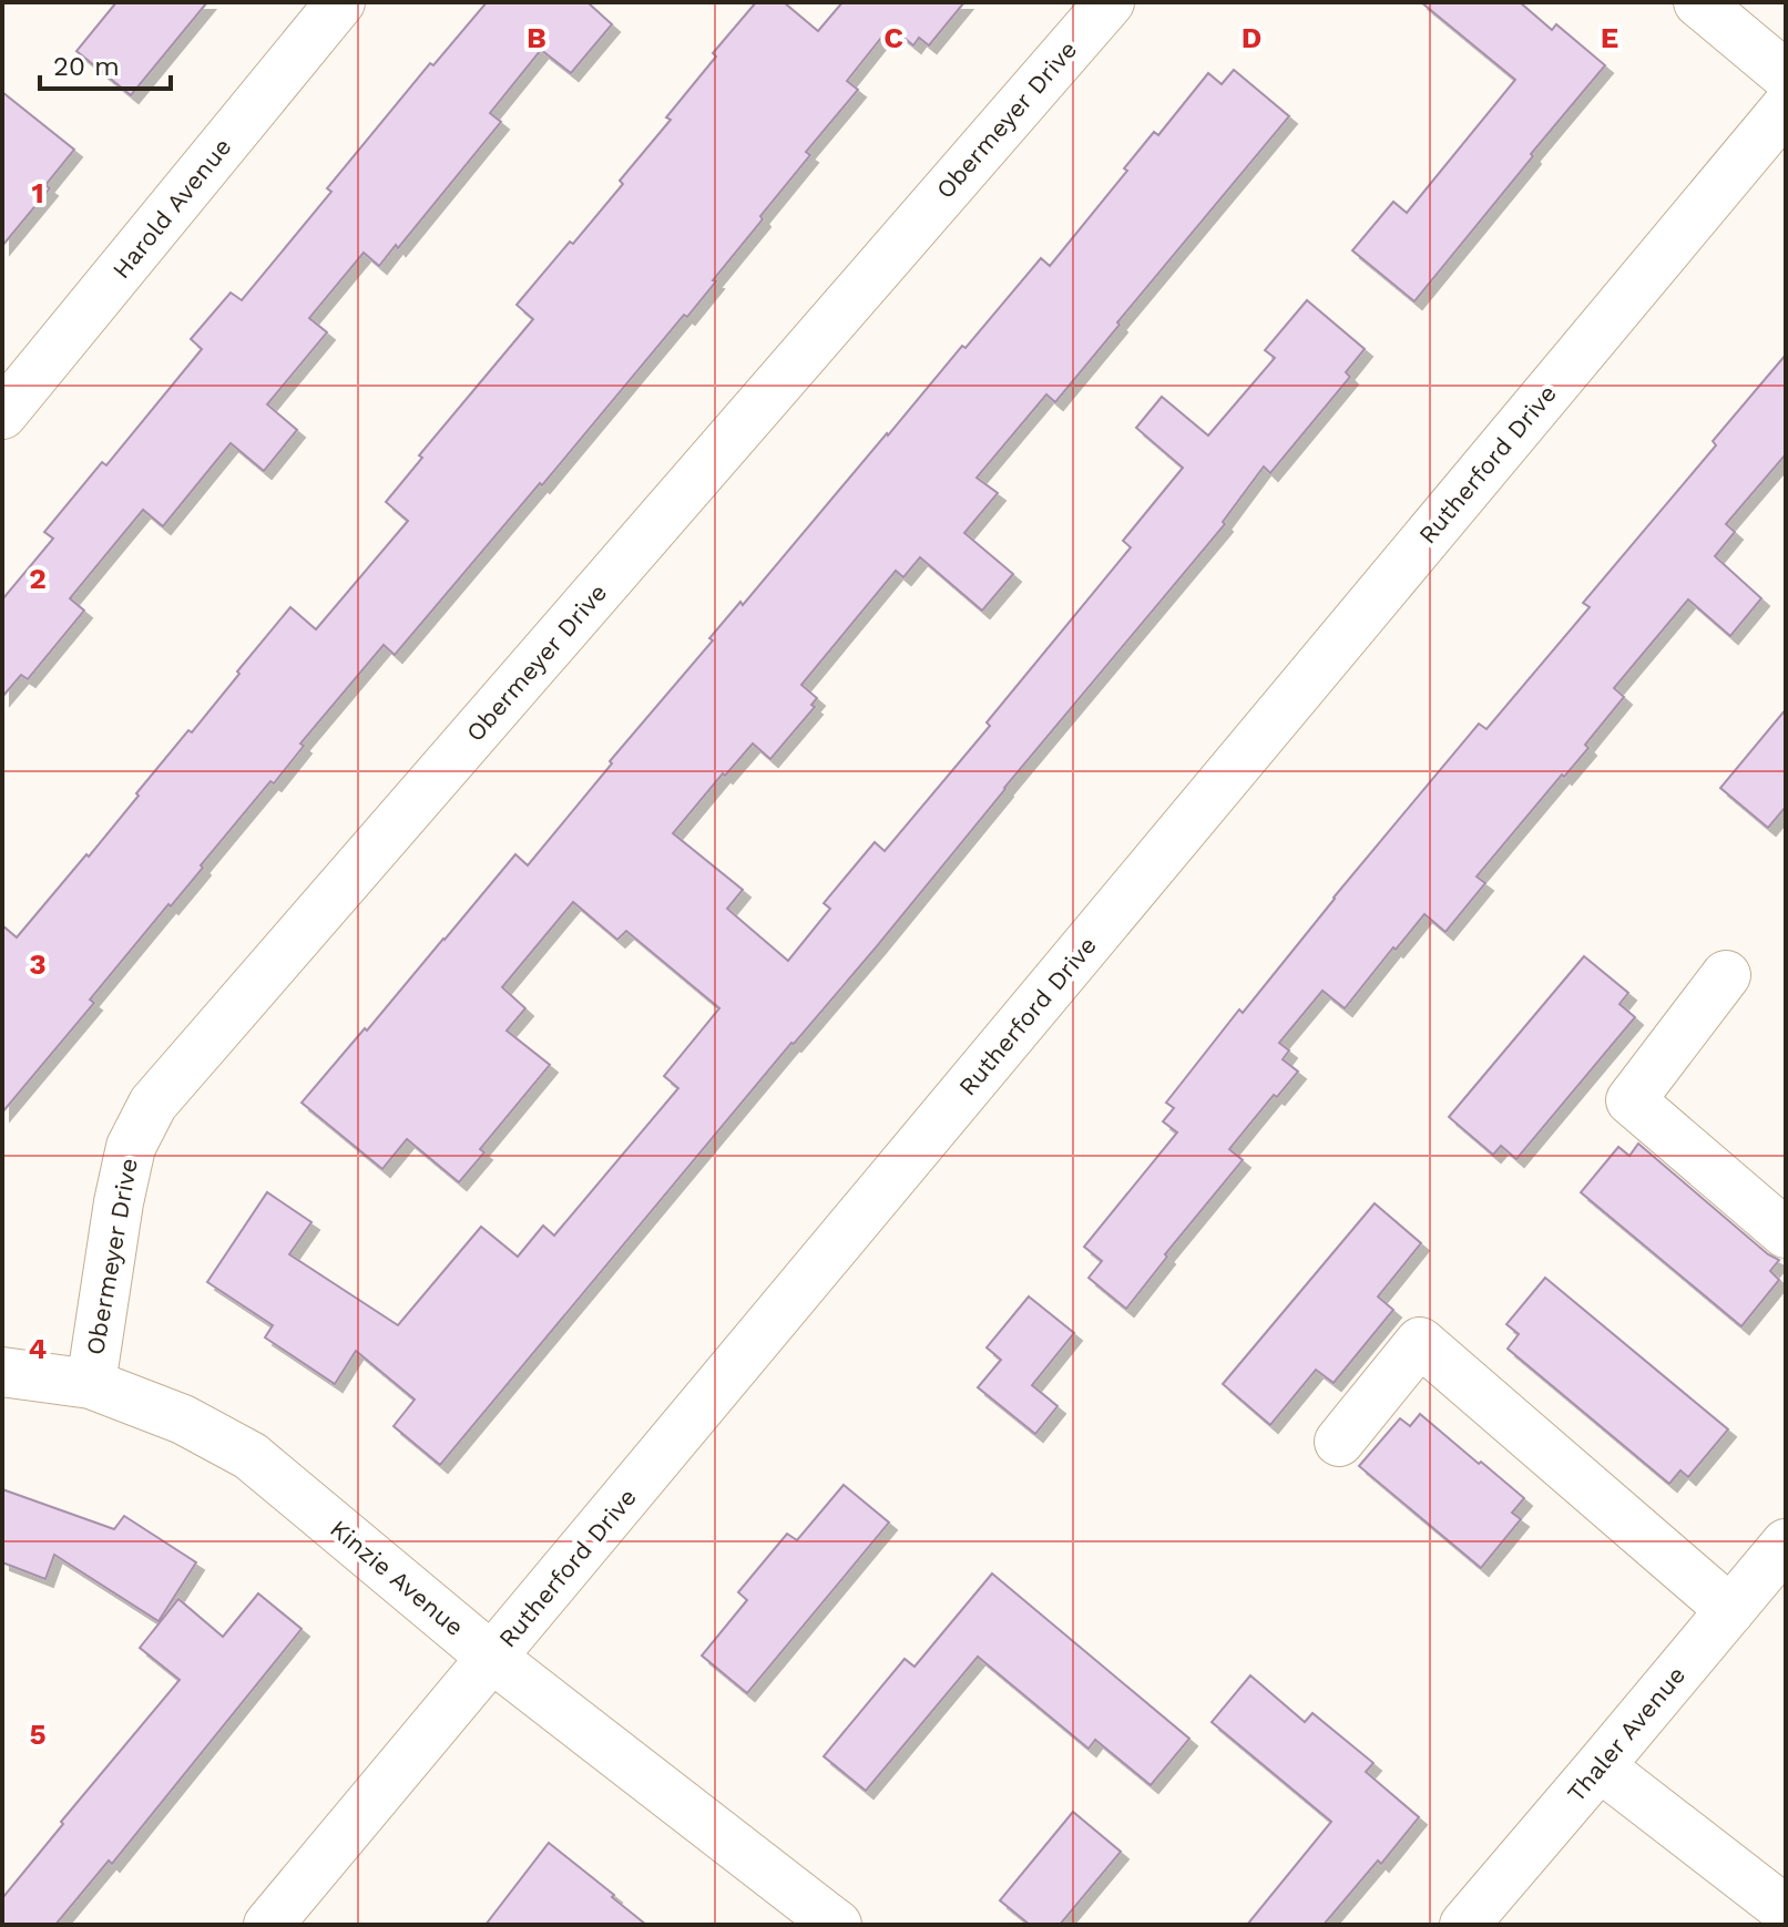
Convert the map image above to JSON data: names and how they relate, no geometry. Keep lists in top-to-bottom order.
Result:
{
  "streets": {
    "street": [
      "Obermeyer Drive",
      "Harold Avenue",
      "Rutherford Drive",
      "Kinzie Avenue",
      "Thaler Avenue"
    ]
  },
  "crossings": [
    ["Obermeyer Drive", "Kinzie Avenue"],
    ["Rutherford Drive", "Kinzie Avenue"]
  ],
  "scale_bar": "20 m",
  "grid": {
    "columns": [
      "B",
      "C",
      "D",
      "E"
    ],
    "rows": [
      "1",
      "2",
      "3",
      "4",
      "5"
    ]
  }
}
